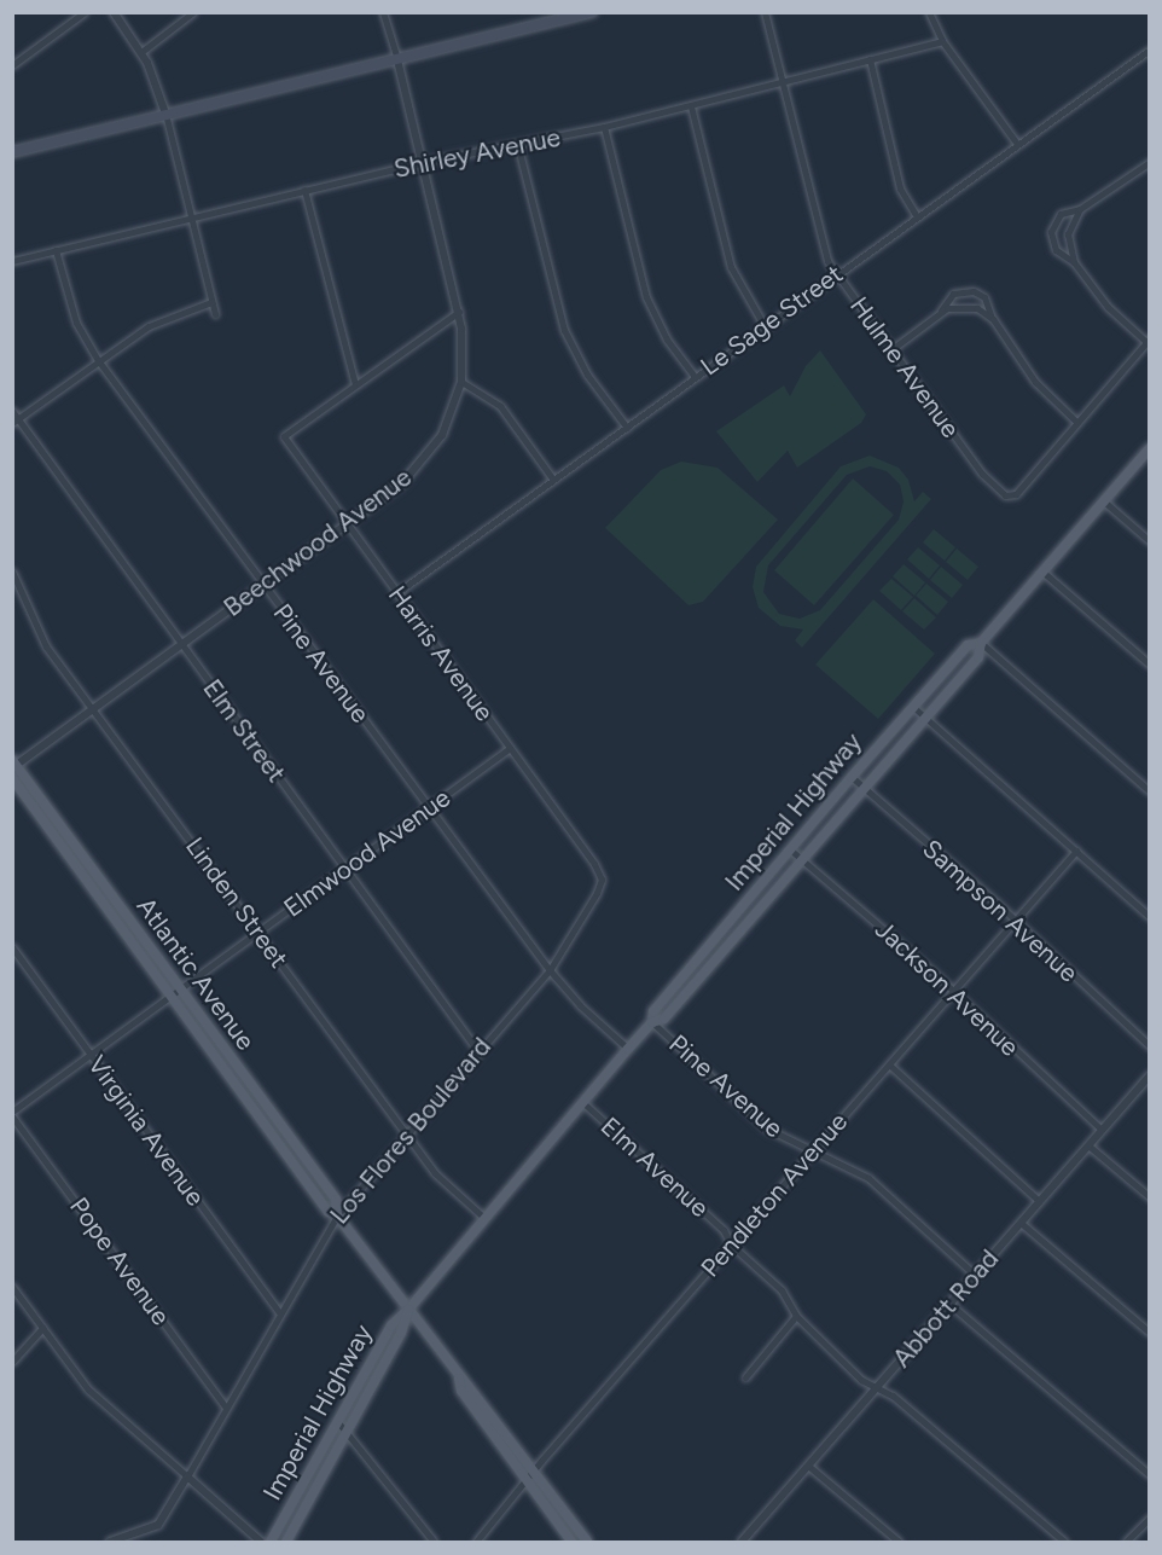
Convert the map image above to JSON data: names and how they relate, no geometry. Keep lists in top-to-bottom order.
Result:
{
  "streets": {
    "main road": ["Imperial Highway", "Atlantic Avenue"],
    "street": [
      "Shirley Avenue",
      "Le Sage Street",
      "Hulme Avenue",
      "Beechwood Avenue",
      "Harris Avenue",
      "Pine Avenue",
      "Elm Street",
      "Elmwood Avenue",
      "Linden Street",
      "Sampson Avenue",
      "Jackson Avenue",
      "Virginia Avenue",
      "Los Flores Boulevard",
      "Elm Avenue",
      "Pendleton Avenue",
      "Pope Avenue",
      "Abbott Road"
    ]
  },
  "crossings": [
    ["Shirley Avenue", "Hulme Avenue"],
    ["Shirley Avenue", "Beechwood Avenue"],
    ["Shirley Avenue", "Pine Avenue"],
    ["Le Sage Street", "Hulme Avenue"],
    ["Le Sage Street", "Harris Avenue"],
    ["Beechwood Avenue", "Harris Avenue"],
    ["Beechwood Avenue", "Pine Avenue"],
    ["Beechwood Avenue", "Elm Street"],
    ["Beechwood Avenue", "Linden Street"],
    ["Beechwood Avenue", "Atlantic Avenue"],
    ["Harris Avenue", "Elmwood Avenue"],
    ["Harris Avenue", "Los Flores Boulevard"],
    ["Pine Avenue", "Imperial Highway"],
    ["Pine Avenue", "Elmwood Avenue"],
    ["Pine Avenue", "Los Flores Boulevard"],
    ["Pine Avenue", "Pendleton Avenue"],
    ["Pine Avenue", "Abbott Road"],
    ["Elm Street", "Elmwood Avenue"],
    ["Elm Street", "Los Flores Boulevard"],
    ["Imperial Highway", "Linden Street"],
    ["Imperial Highway", "Sampson Avenue"],
    ["Imperial Highway", "Atlantic Avenue"],
    ["Imperial Highway", "Jackson Avenue"],
    ["Imperial Highway", "Elm Avenue"],
    ["Elmwood Avenue", "Linden Street"],
    ["Elmwood Avenue", "Atlantic Avenue"],
    ["Elmwood Avenue", "Virginia Avenue"],
    ["Elmwood Avenue", "Pope Avenue"],
    ["Linden Street", "Los Flores Boulevard"],
    ["Sampson Avenue", "Pendleton Avenue"],
    ["Atlantic Avenue", "Los Flores Boulevard"],
    ["Atlantic Avenue", "Pendleton Avenue"],
    ["Jackson Avenue", "Pendleton Avenue"],
    ["Jackson Avenue", "Abbott Road"],
    ["Virginia Avenue", "Los Flores Boulevard"],
    ["Los Flores Boulevard", "Pope Avenue"],
    ["Elm Avenue", "Pendleton Avenue"],
    ["Elm Avenue", "Abbott Road"]
  ]
}
